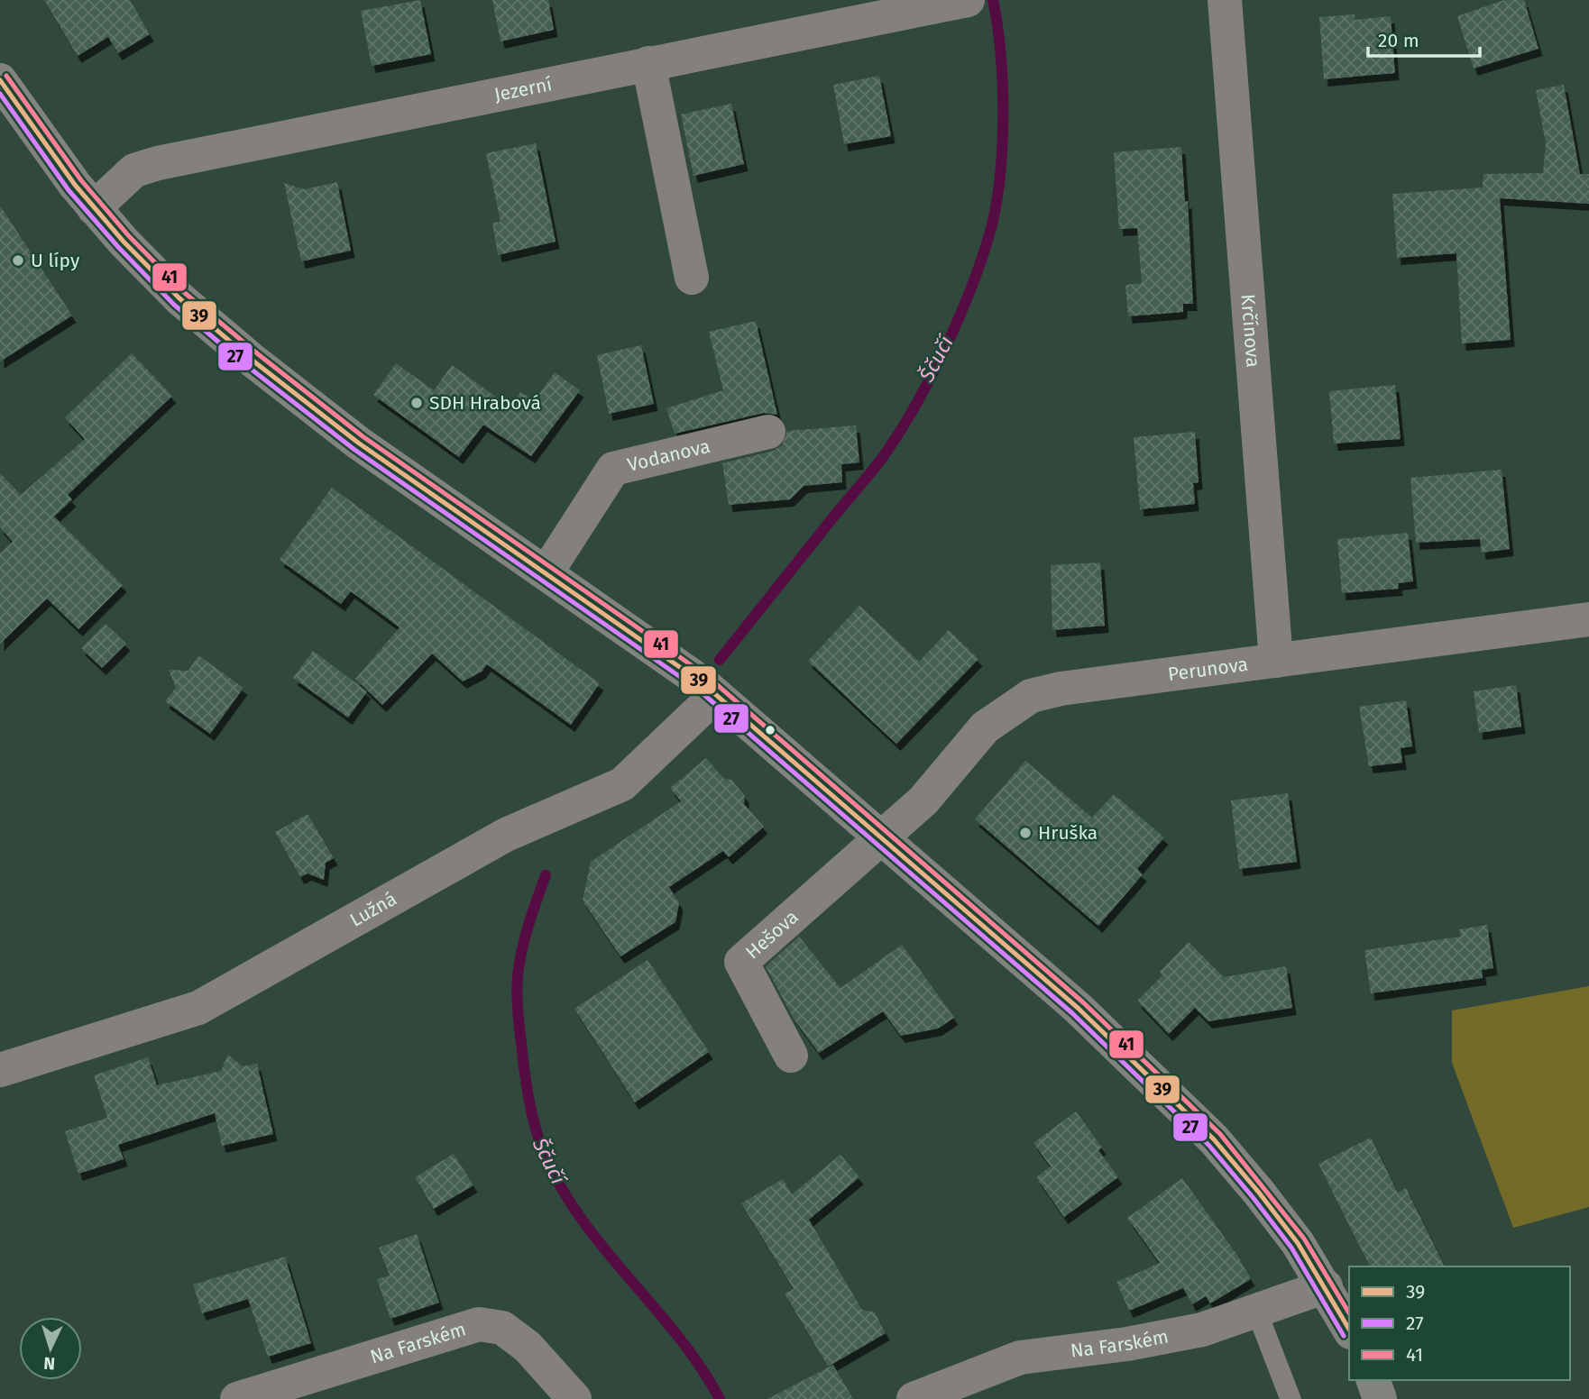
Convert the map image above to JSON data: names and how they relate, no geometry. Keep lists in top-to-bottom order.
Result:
{
  "streets": {
    "street": [
      "Jezerní",
      "Krčínova",
      "Vodanova",
      "Perunova",
      "Lužná",
      "Hešova",
      "Na Farském"
    ]
  },
  "crossings": [
    ["Krčínova", "Perunova"],
    ["Perunova", "Hešova"]
  ],
  "water": ["Ščučí"],
  "places": ["U lípy", "SDH Hrabová", "Hruška"],
  "lines": ["transit line 41", "transit line 39", "transit line 27"],
  "legend": ["39", "27", "41"],
  "scale_bar": "20 m",
  "north": "bottom"
}
